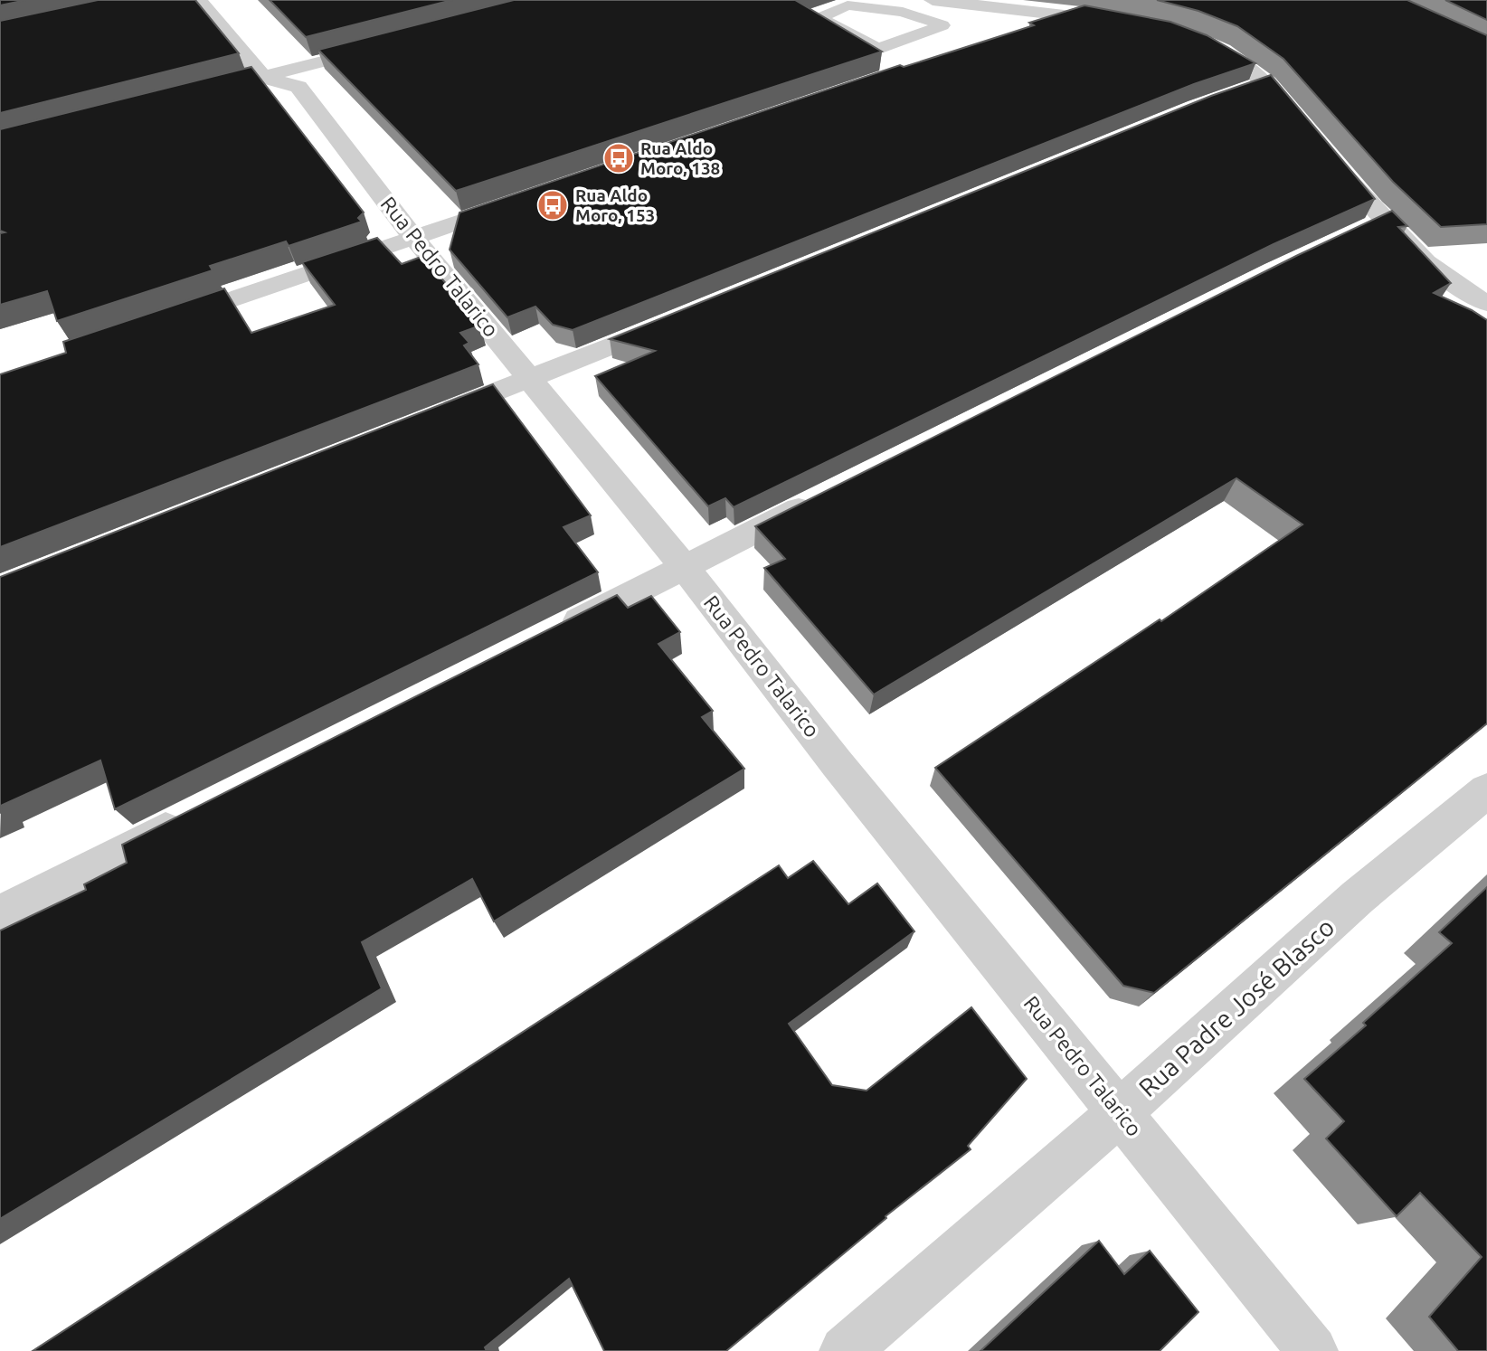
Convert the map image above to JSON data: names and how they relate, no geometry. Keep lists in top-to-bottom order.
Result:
{
  "streets": {
    "street": ["Rua Pedro Talarico", "Rua Padre José Blasco"]
  },
  "crossings": [
    ["Rua Pedro Talarico", "Rua Padre José Blasco"]
  ],
  "places": {
    "bus stop": ["Rua Aldo Moro, 138", "Rua Aldo Moro, 153"]
  }
}
